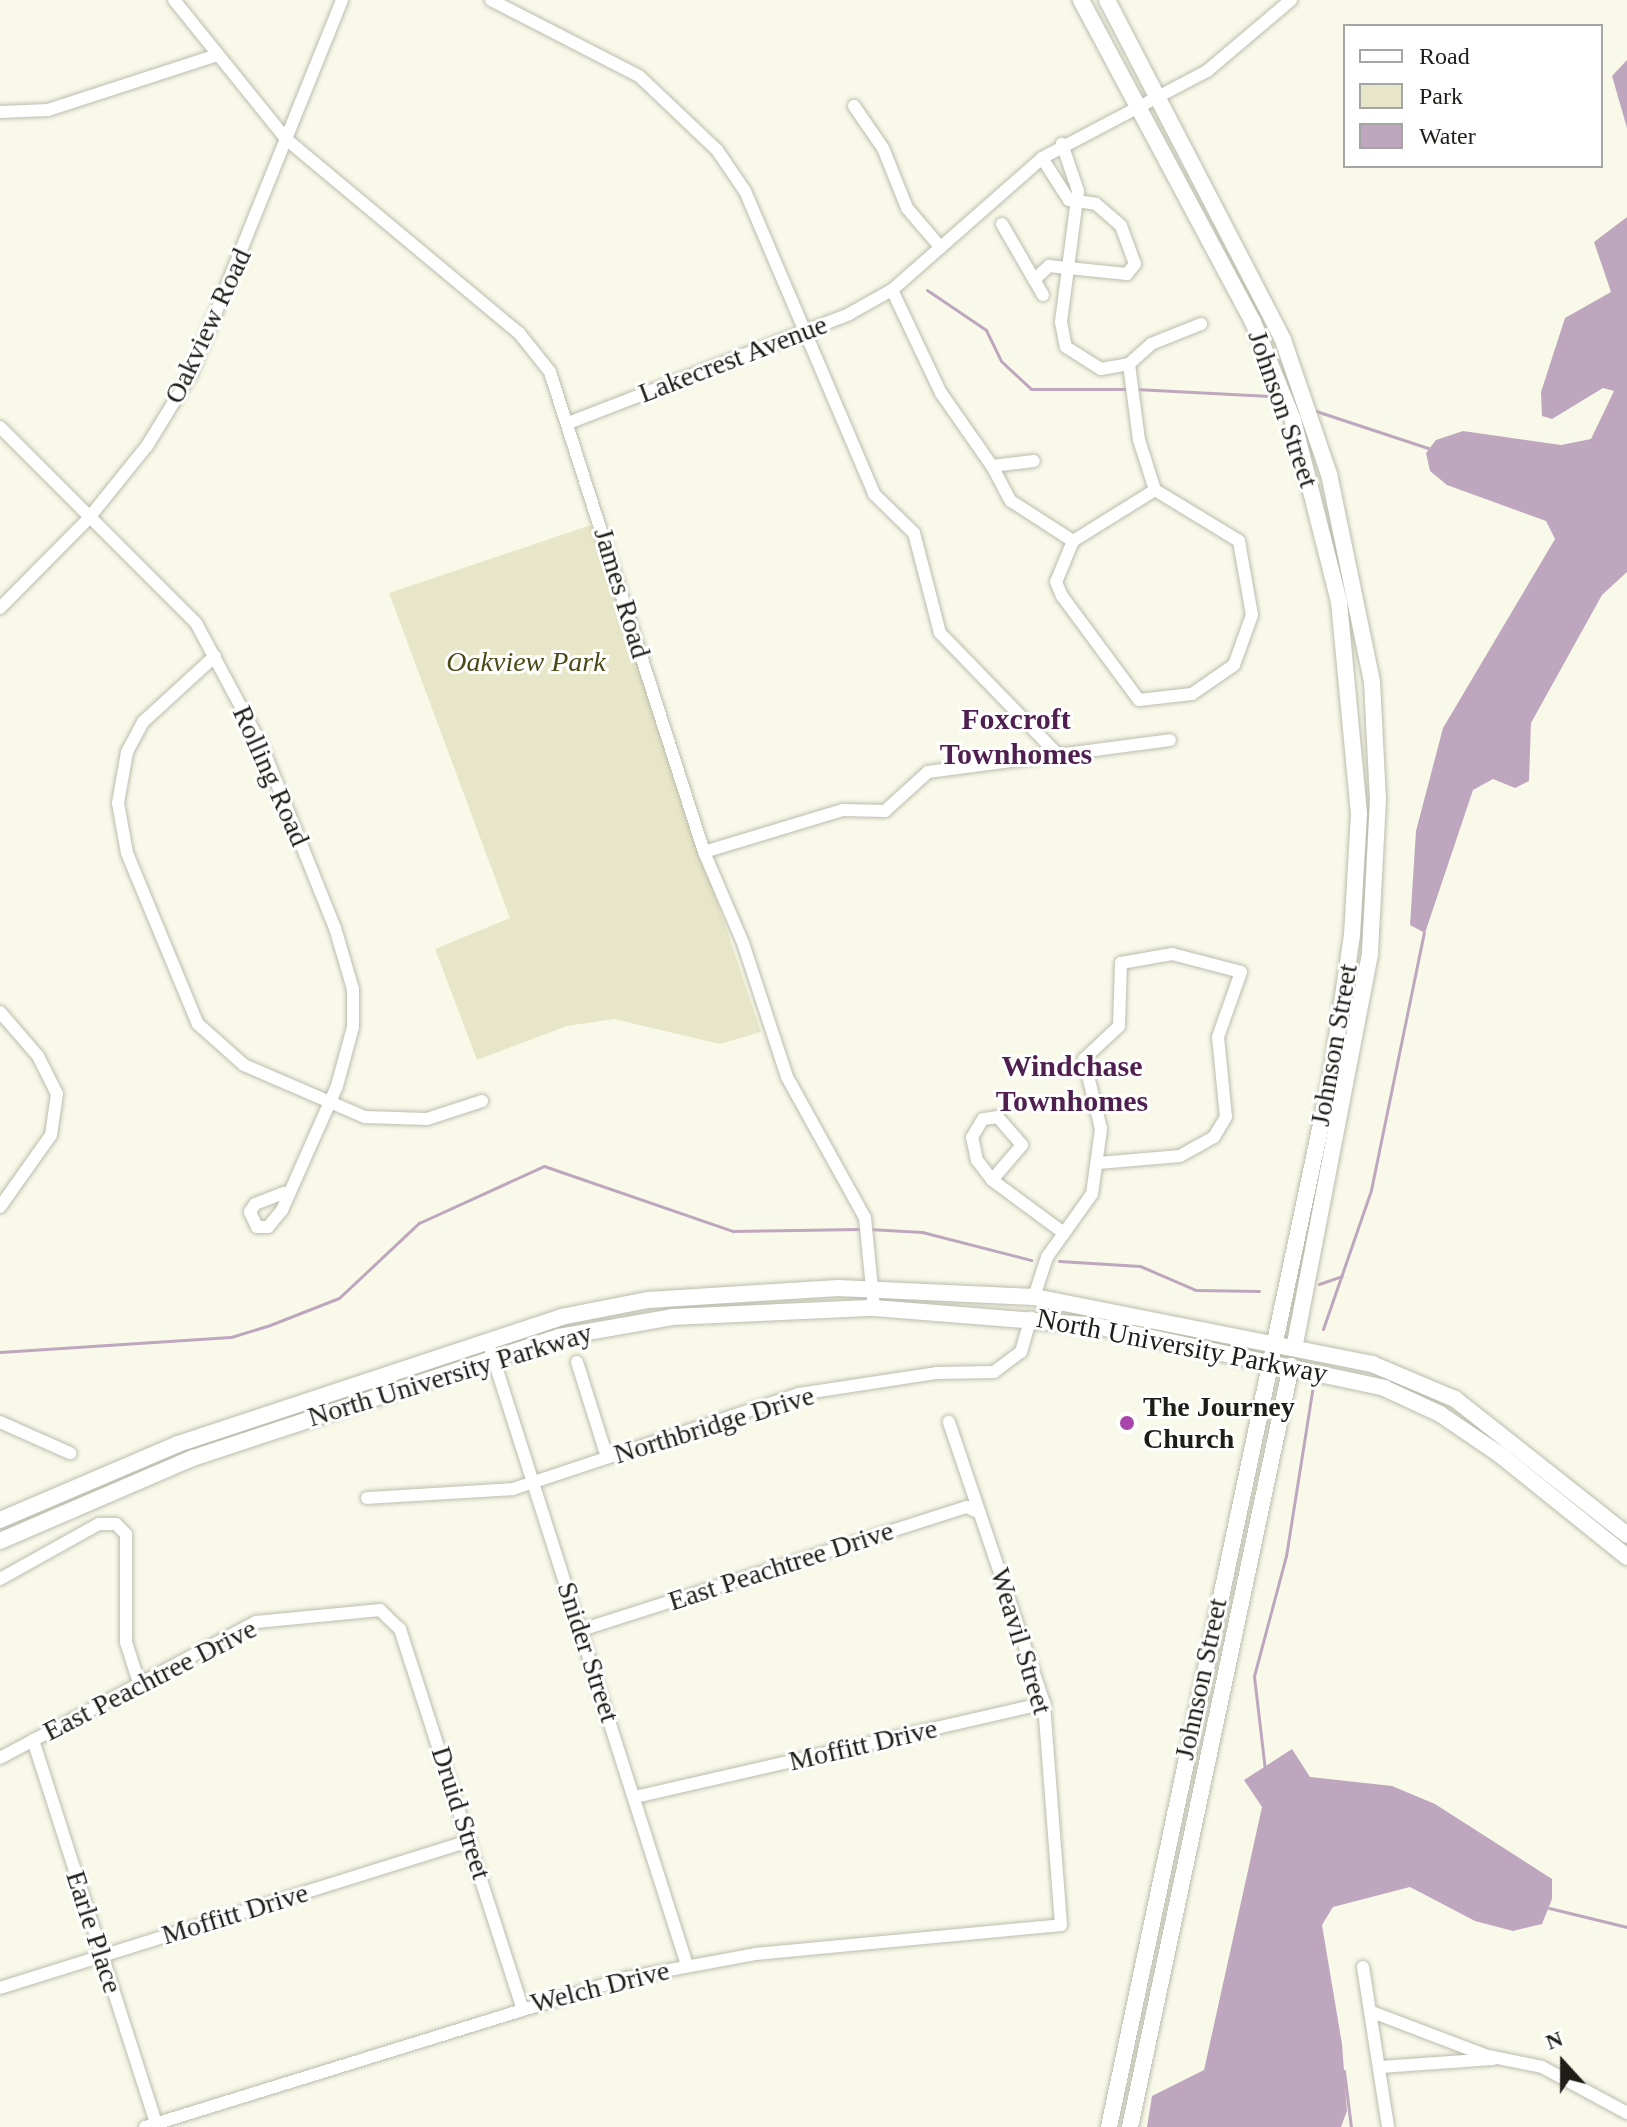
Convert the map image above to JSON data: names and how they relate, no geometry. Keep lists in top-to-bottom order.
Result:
{
  "streets": {
    "main road": ["Johnson Street", "North University Parkway"],
    "street": [
      "Oakview Road",
      "Lakecrest Avenue",
      "James Road",
      "Rolling Road",
      "Northbridge Drive",
      "East Peachtree Drive",
      "Weavil Street",
      "Snider Street",
      "Moffitt Drive",
      "Druid Street",
      "Earle Place",
      "Welch Drive"
    ]
  },
  "crossings": [
    ["Oakview Road", "James Road"],
    ["Oakview Road", "Rolling Road"],
    ["Lakecrest Avenue", "Johnson Street"],
    ["Lakecrest Avenue", "James Road"],
    ["Johnson Street", "North University Parkway"],
    ["James Road", "North University Parkway"],
    ["North University Parkway", "Northbridge Drive"],
    ["North University Parkway", "Snider Street"],
    ["Northbridge Drive", "Snider Street"],
    ["East Peachtree Drive", "Weavil Street"],
    ["East Peachtree Drive", "Snider Street"],
    ["East Peachtree Drive", "Druid Street"],
    ["East Peachtree Drive", "Earle Place"],
    ["Weavil Street", "Moffitt Drive"],
    ["Weavil Street", "Welch Drive"],
    ["Snider Street", "Moffitt Drive"],
    ["Snider Street", "Welch Drive"],
    ["Moffitt Drive", "Druid Street"],
    ["Moffitt Drive", "Earle Place"],
    ["Druid Street", "Welch Drive"],
    ["Earle Place", "Welch Drive"]
  ],
  "districts": ["Foxcroft Townhomes", "Windchase Townhomes"],
  "parks": ["Oakview Park"],
  "places": ["The Journey Church"],
  "legend": ["Road", "Park", "Water"],
  "north": "top"
}
